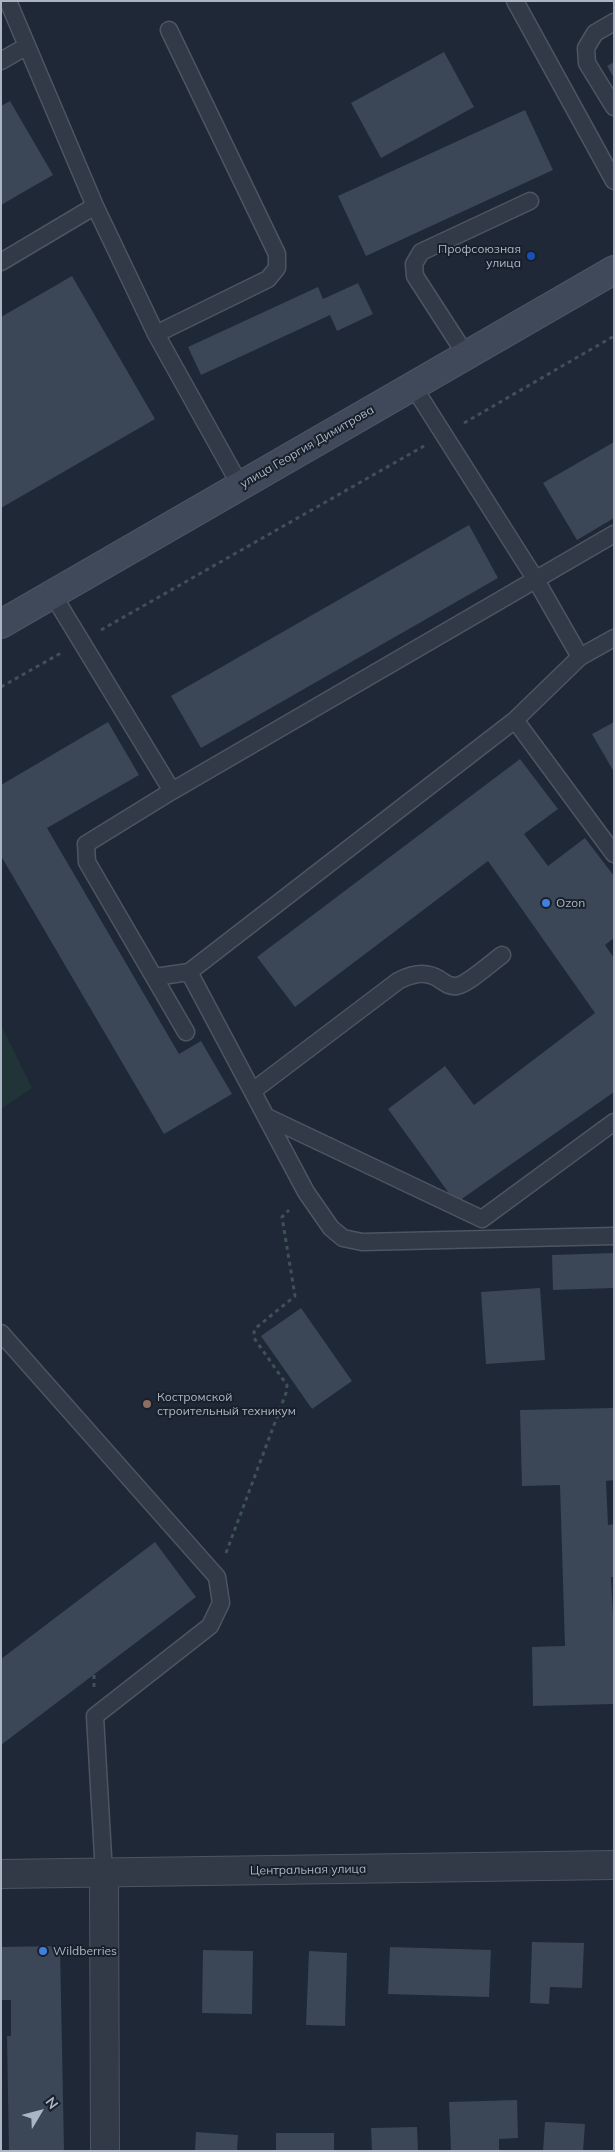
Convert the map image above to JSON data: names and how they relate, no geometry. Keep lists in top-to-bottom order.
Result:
{
  "streets": {
    "main road": ["улица Георгия Димитрова"],
    "street": ["Центральная улица"]
  },
  "places": [
    "Профсоюзная улица",
    "Ozon",
    "Костромской строительный техникум",
    "Wildberries"
  ],
  "north": "top right"
}
